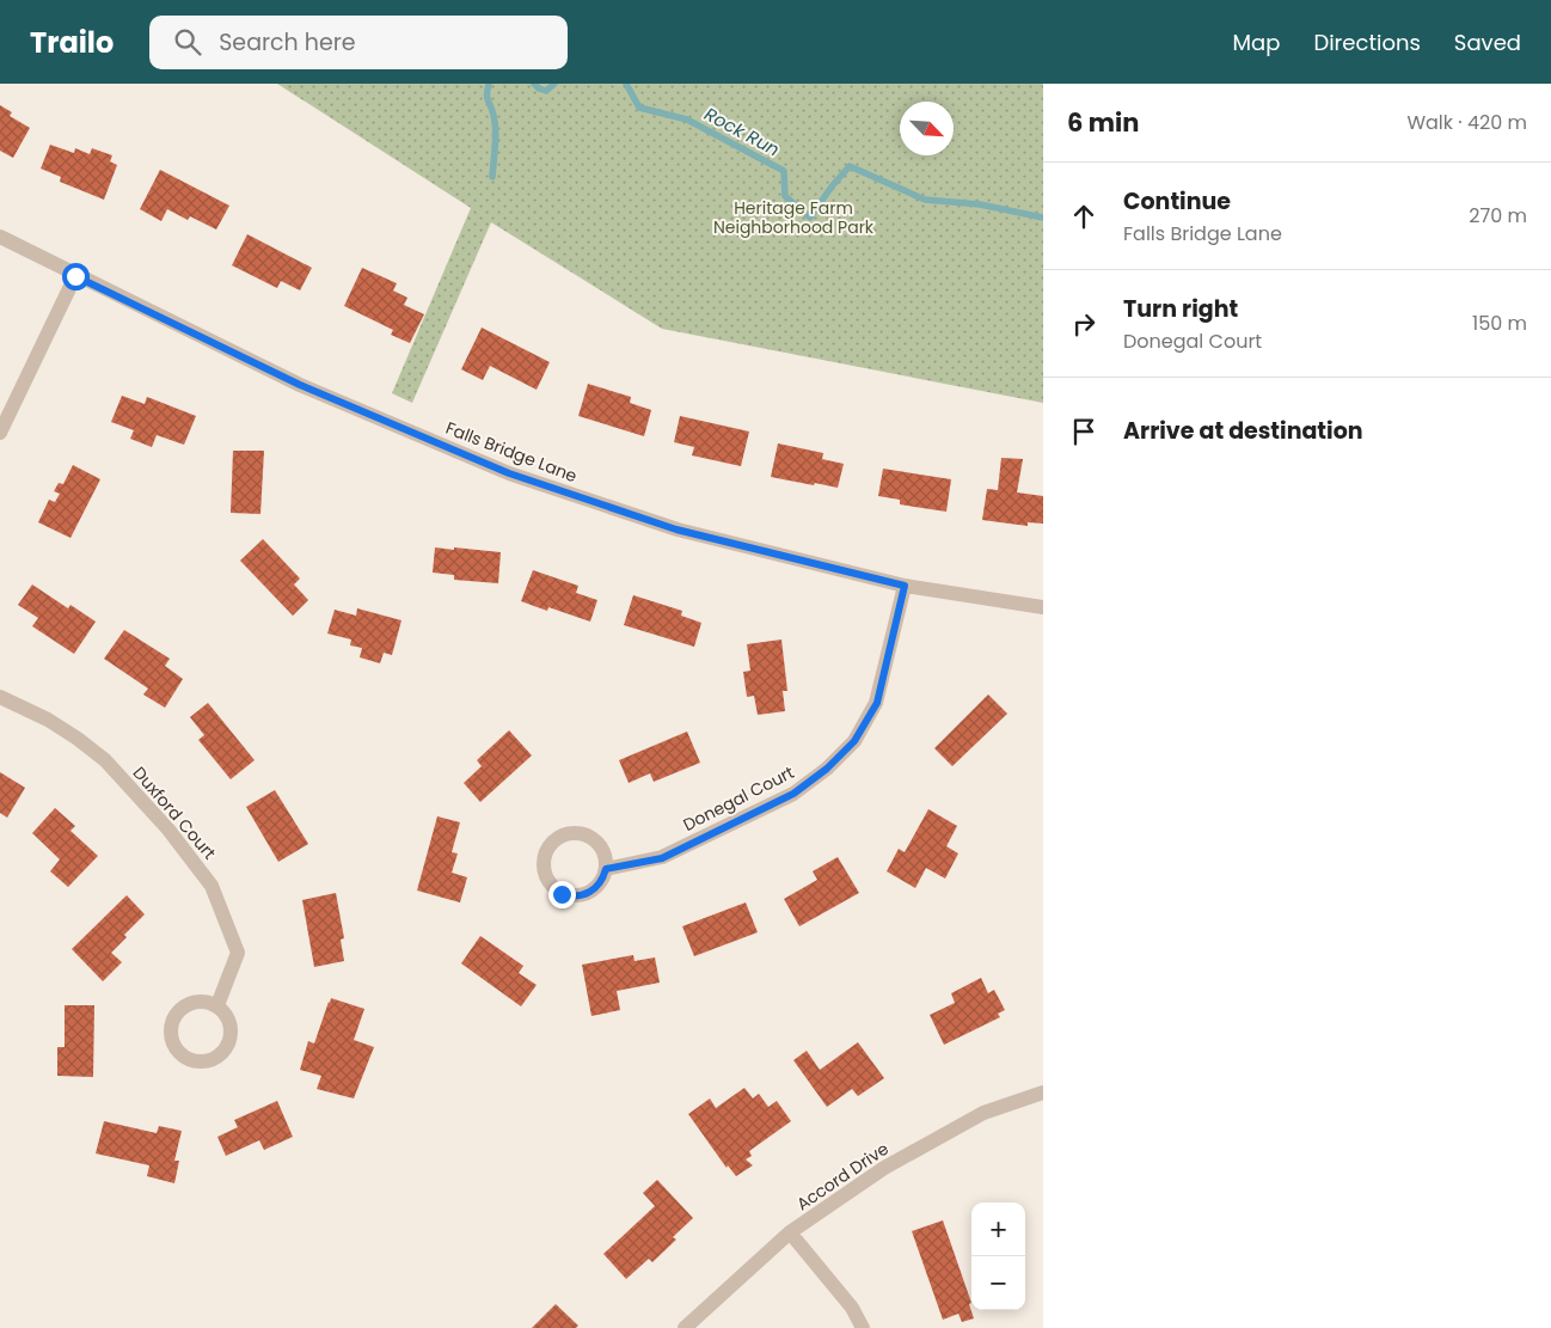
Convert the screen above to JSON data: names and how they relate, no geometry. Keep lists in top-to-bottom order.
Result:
{
  "streets": {
    "street": [
      "Falls Bridge Lane",
      "Donegal Court",
      "Duxford Court",
      "Accord Drive"
    ]
  },
  "crossings": [
    ["Falls Bridge Lane", "Donegal Court"]
  ],
  "water": ["Rock Run"],
  "parks": ["Heritage Farm Neighborhood Park"],
  "north": "bottom right",
  "page": {
    "header": "Trailo",
    "search": "Search here",
    "nav": ["Map", "Directions", "Saved"],
    "heading": ["6 min", "Walk · 420 m"],
    "list": [
      ["Continue", "Falls Bridge Lane", "270 m"],
      ["Turn right", "Donegal Court", "150 m"],
      "Arrive at destination"
    ],
    "map_buttons": ["+", "−"]
  }
}
